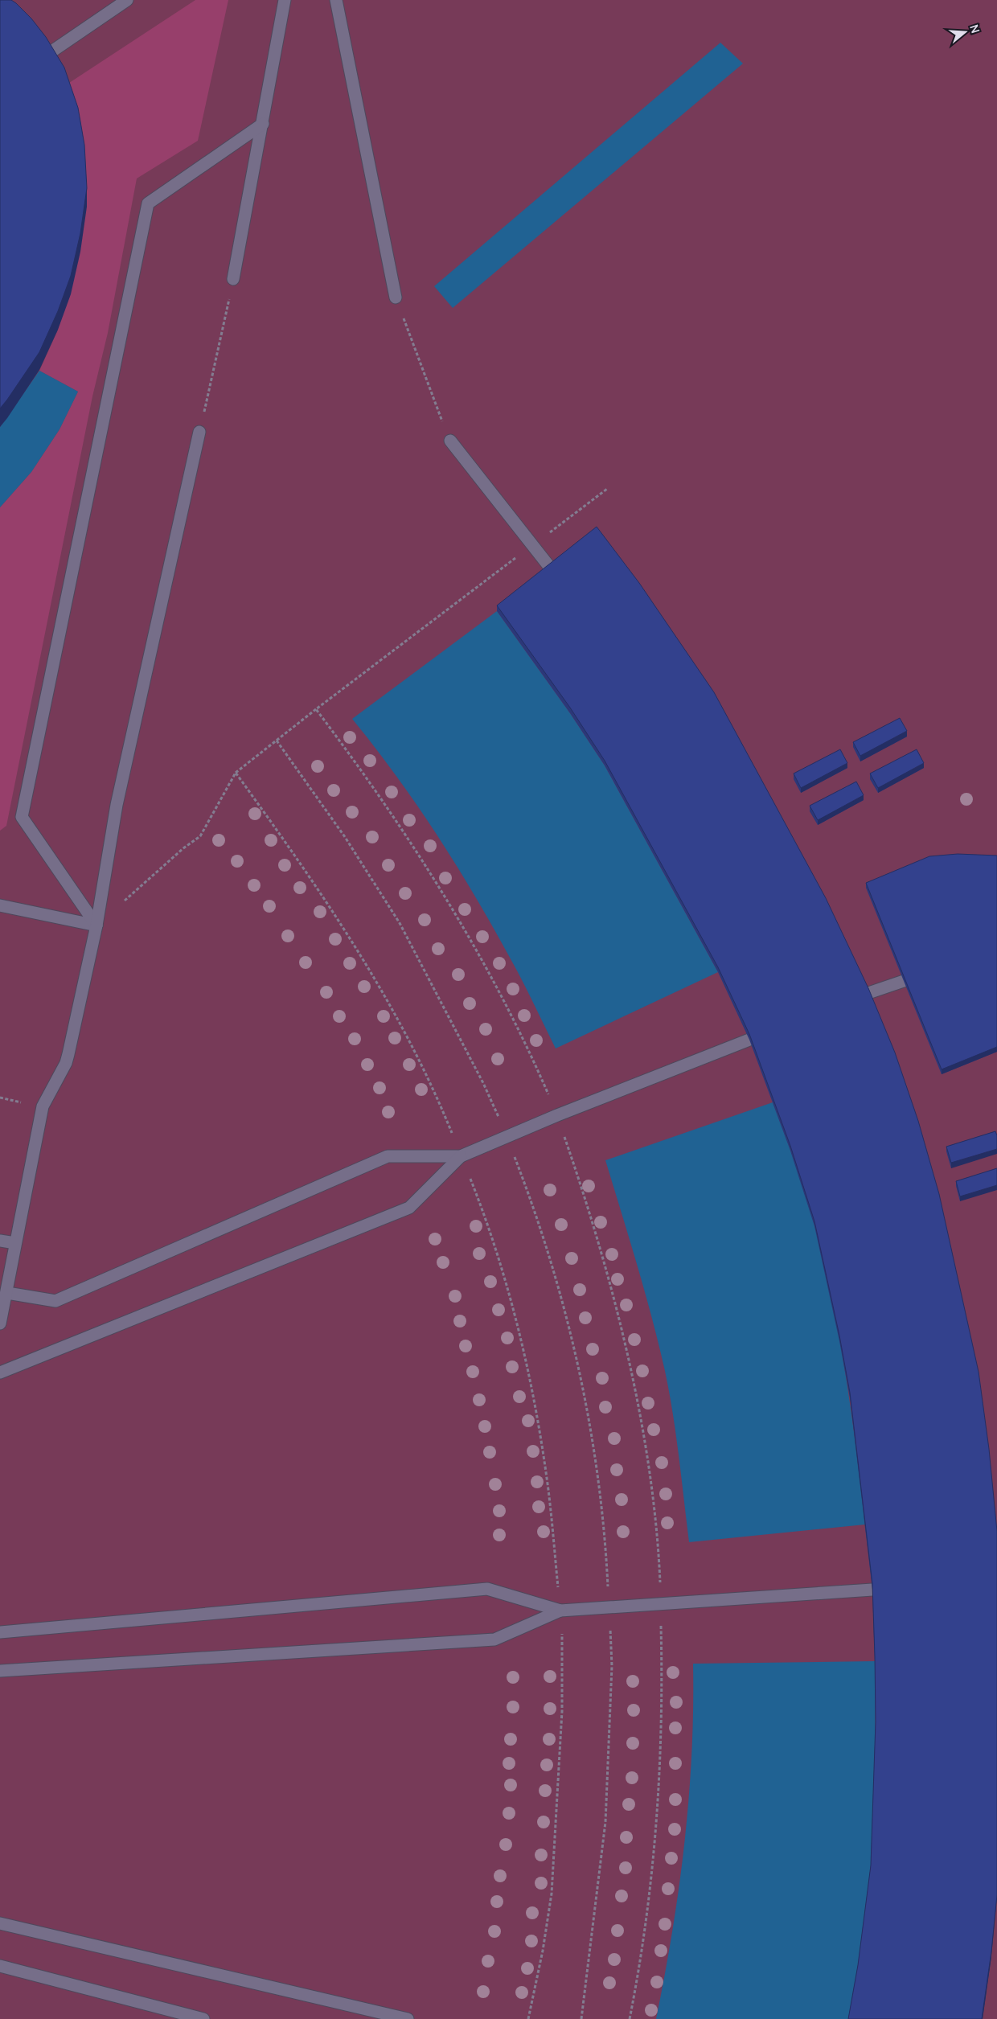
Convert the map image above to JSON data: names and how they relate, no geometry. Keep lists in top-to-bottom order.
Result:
{
  "north": "right"
}
